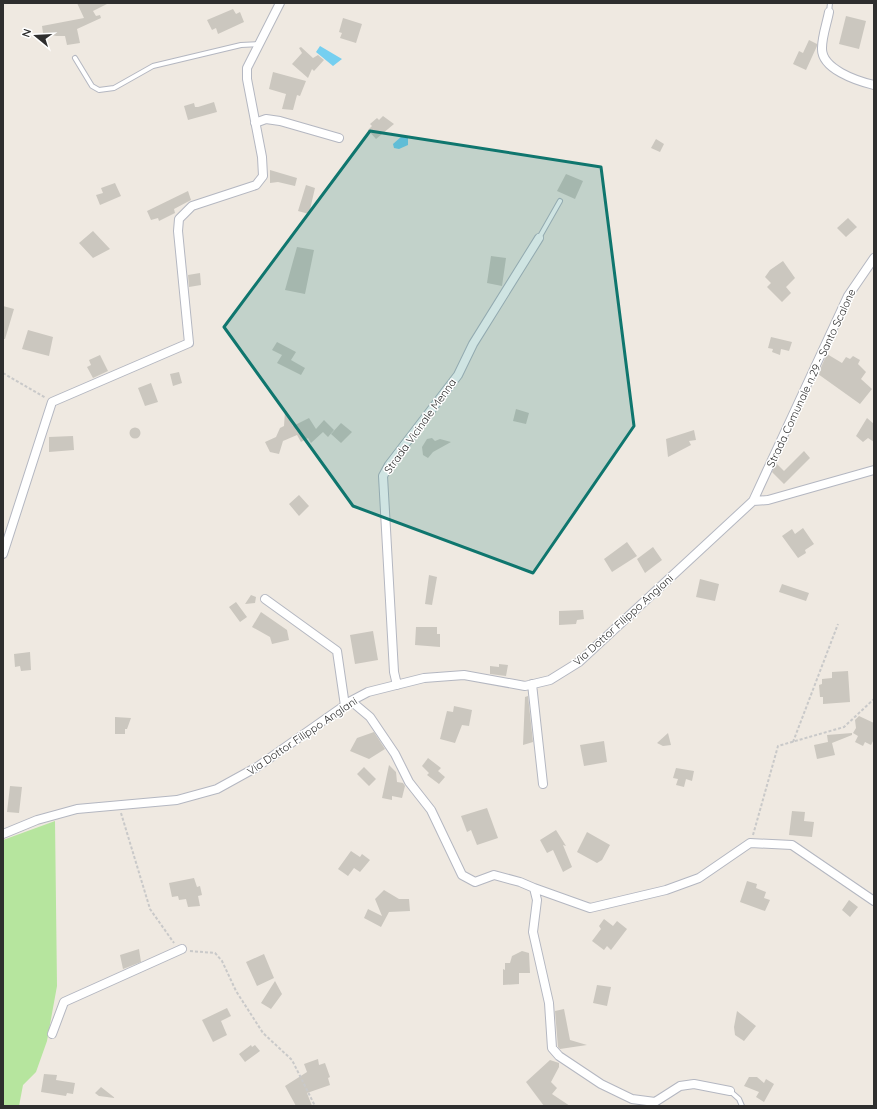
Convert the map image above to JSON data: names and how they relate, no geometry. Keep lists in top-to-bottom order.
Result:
{
  "streets": {
    "street": ["Strada Comunale n.29 - Santo Scalone", "Strada Vicinale Menna", "Via Dottor Filippo Anglani"]
  },
  "crossings": [
    ["Strada Comunale n.29 - Santo Scalone", "Via Dottor Filippo Anglani"],
    ["Strada Vicinale Menna", "Via Dottor Filippo Anglani"]
  ],
  "north": "left"
}
